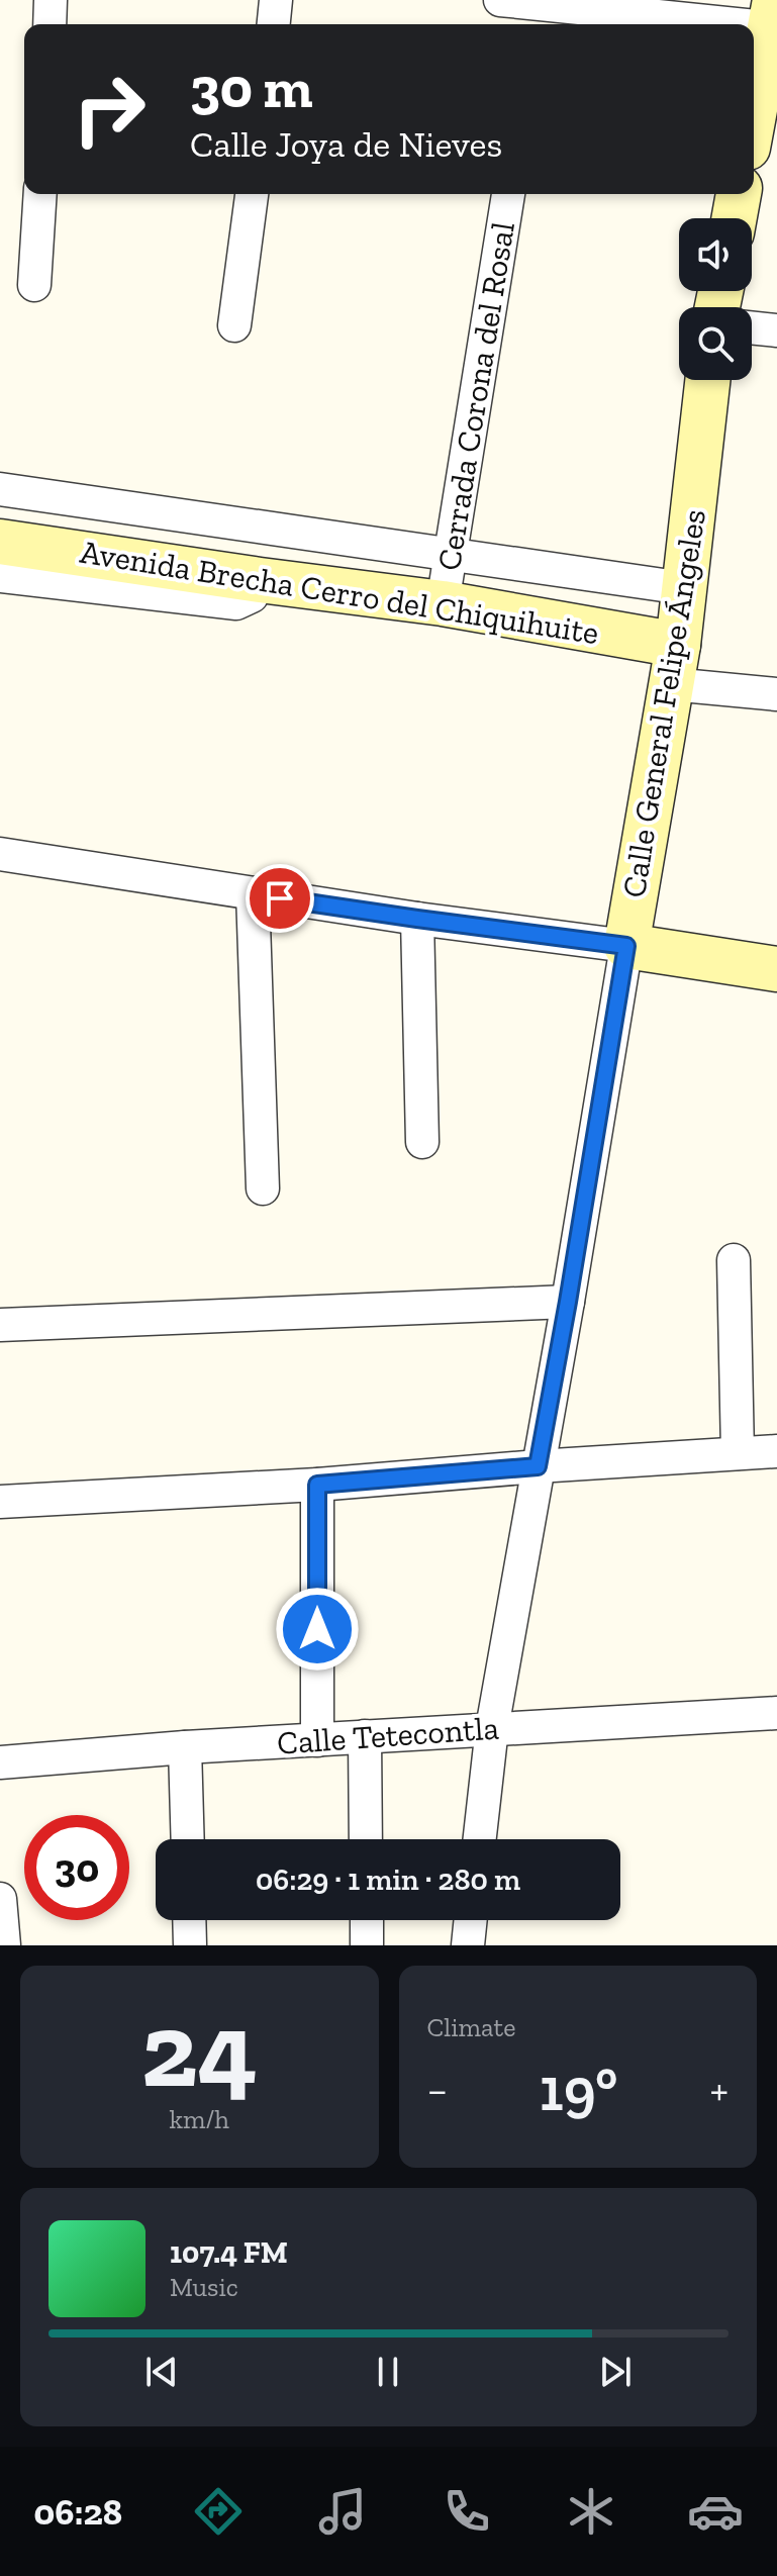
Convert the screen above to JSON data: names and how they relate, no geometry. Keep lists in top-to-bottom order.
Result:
{
  "streets": {
    "street": [
      "Cerrada Corona del Rosal",
      "Avenida Brecha Cerro del Chiquihuite",
      "Calle General Felipe Ángeles",
      "Calle Tetecontla"
    ]
  },
  "crossings": [
    ["Cerrada Corona del Rosal", "Avenida Brecha Cerro del Chiquihuite"],
    ["Avenida Brecha Cerro del Chiquihuite", "Calle General Felipe Ángeles"],
    ["Calle General Felipe Ángeles", "Calle Tetecontla"]
  ],
  "page": {
    "turn": ["30 m", "Calle Joya de Nieves"],
    "limit": "30",
    "trip": "06:29 · 1 min · 280 m",
    "tile": [
      ["24", "km/h"],
      "Climate"
    ],
    "heat": ["−", "19°", "+"],
    "song": ["107.4 FM", "Music"],
    "tabs": "06:28"
  }
}
